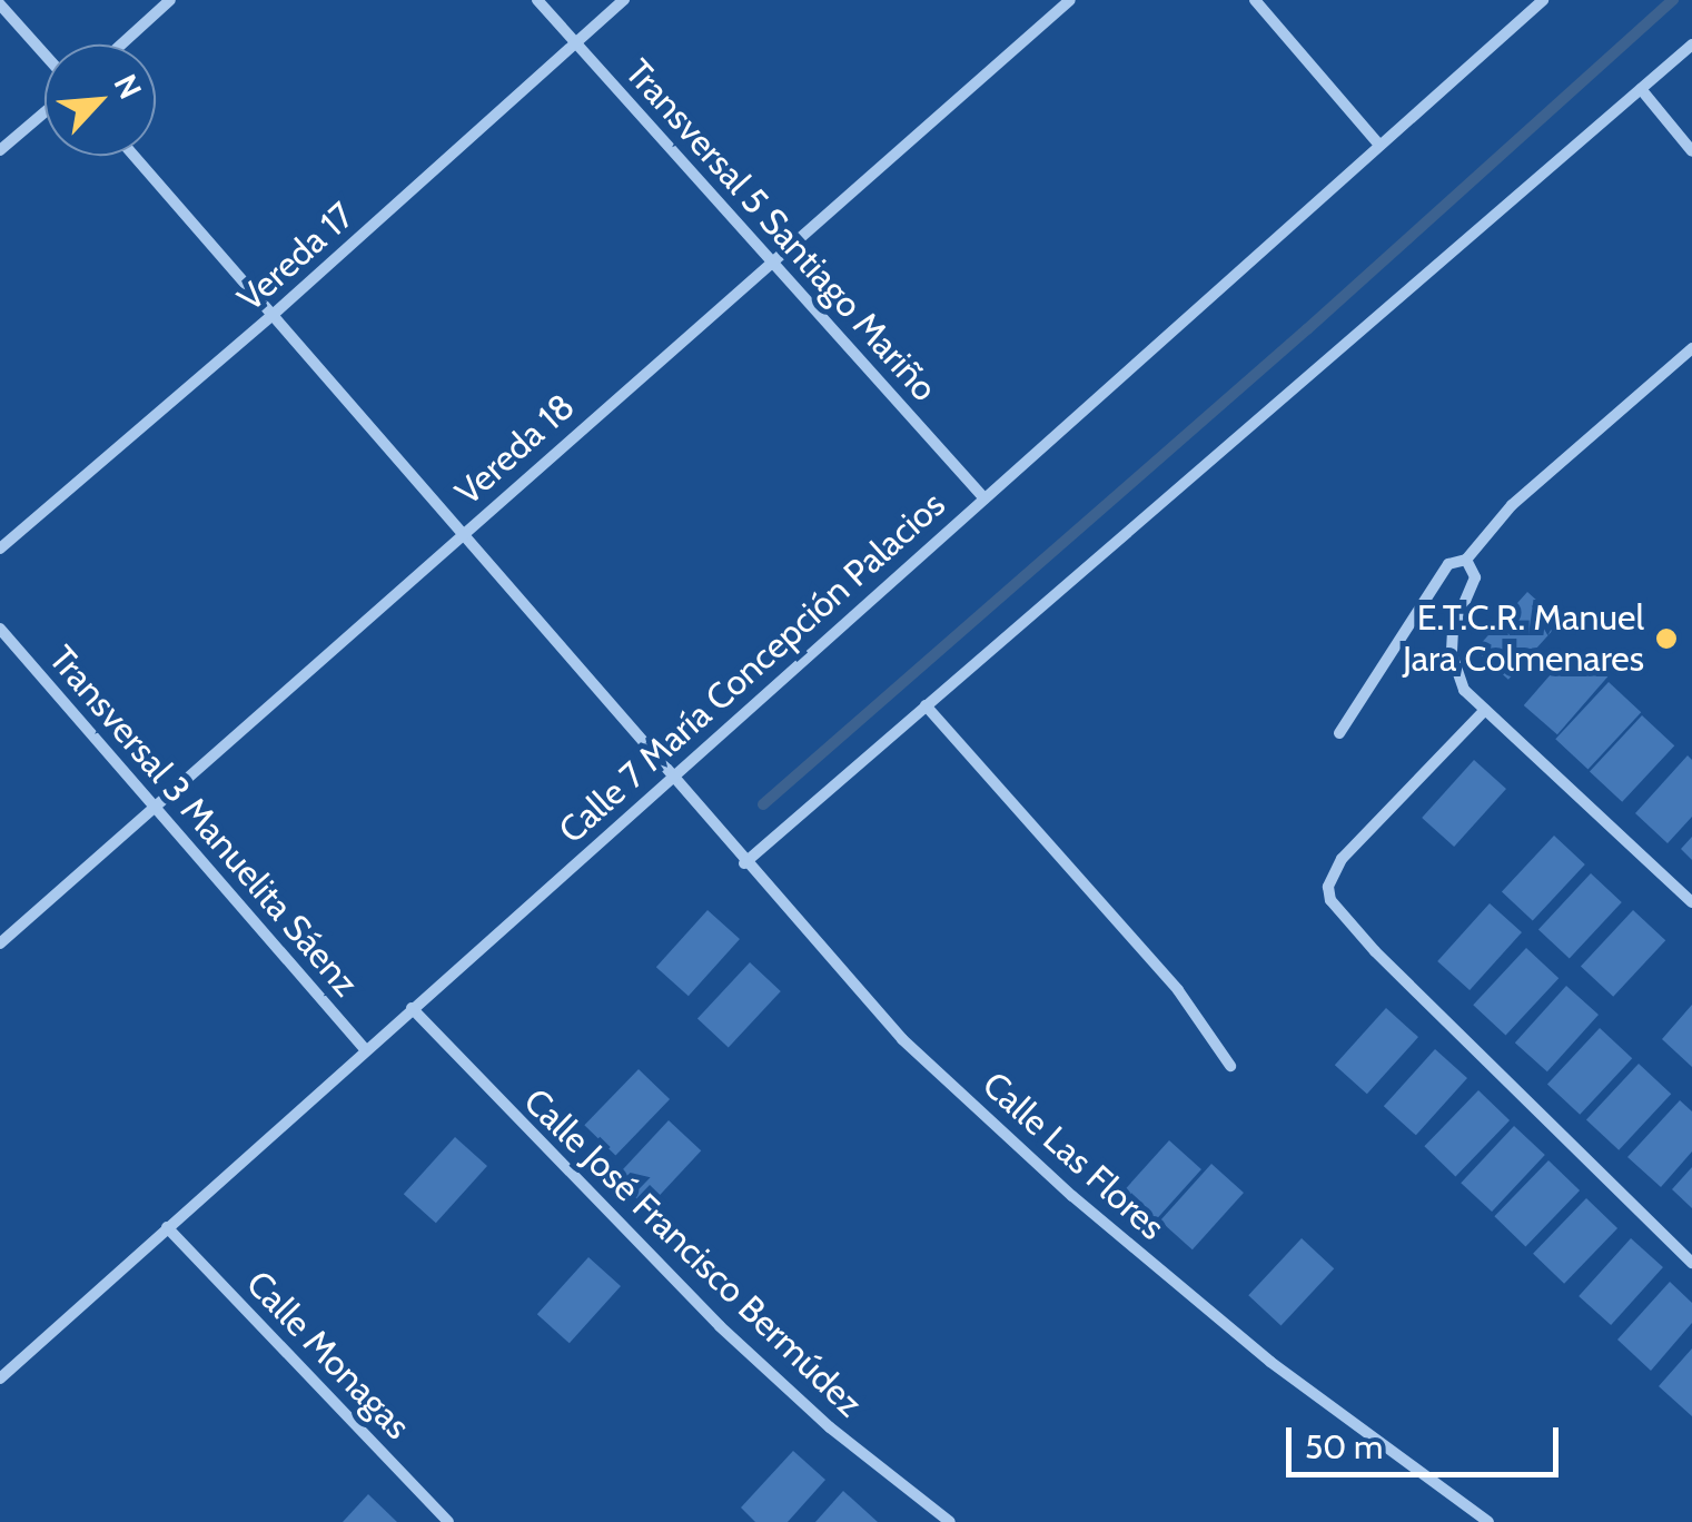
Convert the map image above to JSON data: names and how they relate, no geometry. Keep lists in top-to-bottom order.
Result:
{
  "streets": {
    "street": [
      "Transversal 5 Santiago Mariño",
      "Vereda 17",
      "Vereda 18",
      "Calle 7 María Concepción Palacios",
      "Transversal 3 Manuelita Sáenz",
      "Calle Las Flores",
      "Calle José Francisco Bermúdez",
      "Calle Monagas"
    ]
  },
  "crossings": [
    ["Transversal 5 Santiago Mariño", "Vereda 17"],
    ["Transversal 5 Santiago Mariño", "Vereda 18"],
    ["Transversal 5 Santiago Mariño", "Calle 7 María Concepción Palacios"],
    ["Vereda 17", "Calle Las Flores"],
    ["Vereda 18", "Transversal 3 Manuelita Sáenz"],
    ["Vereda 18", "Calle Las Flores"],
    ["Calle 7 María Concepción Palacios", "Transversal 3 Manuelita Sáenz"],
    ["Calle 7 María Concepción Palacios", "Calle Las Flores"],
    ["Calle 7 María Concepción Palacios", "Calle José Francisco Bermúdez"],
    ["Calle 7 María Concepción Palacios", "Calle Monagas"]
  ],
  "places": ["E.T.C.R. Manuel Jara Colmenares"],
  "scale_bar": "50 m",
  "north": "top right"
}
